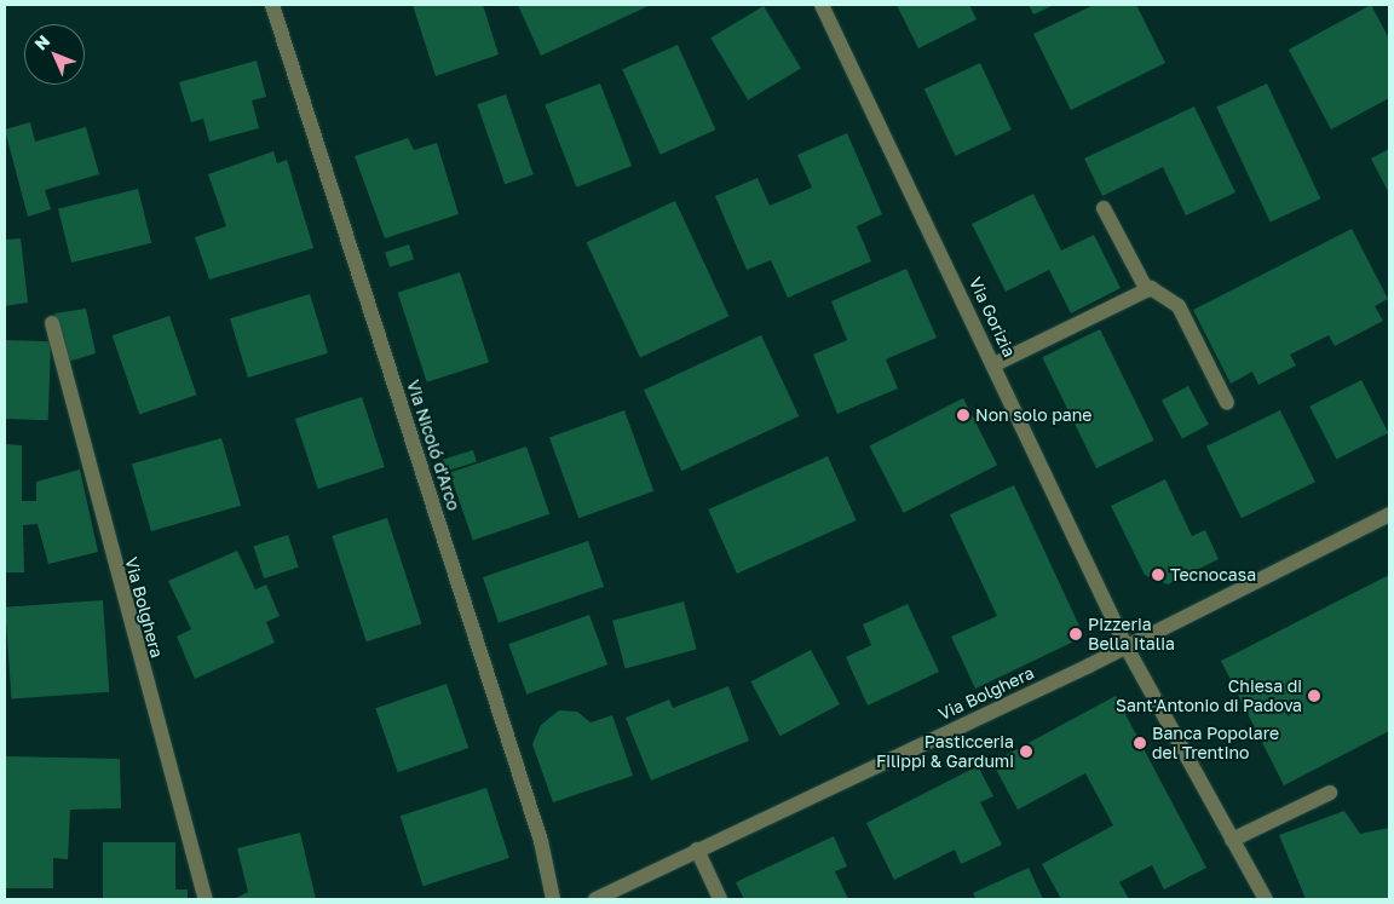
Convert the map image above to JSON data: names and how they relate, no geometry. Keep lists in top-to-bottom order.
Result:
{
  "streets": {
    "street": ["Via Gorizia", "Via Nicoló d'Arco", "Via Bolghera"]
  },
  "crossings": [
    ["Via Gorizia", "Via Bolghera"]
  ],
  "places": [
    "Non solo pane",
    "Tecnocasa",
    "Pizzeria Bella Italia",
    "Chiesa di Sant'Antonio di Padova",
    "Banca Popolare del Trentino",
    "Pasticceria Filippi & Gardumi"
  ],
  "north": "top left"
}
